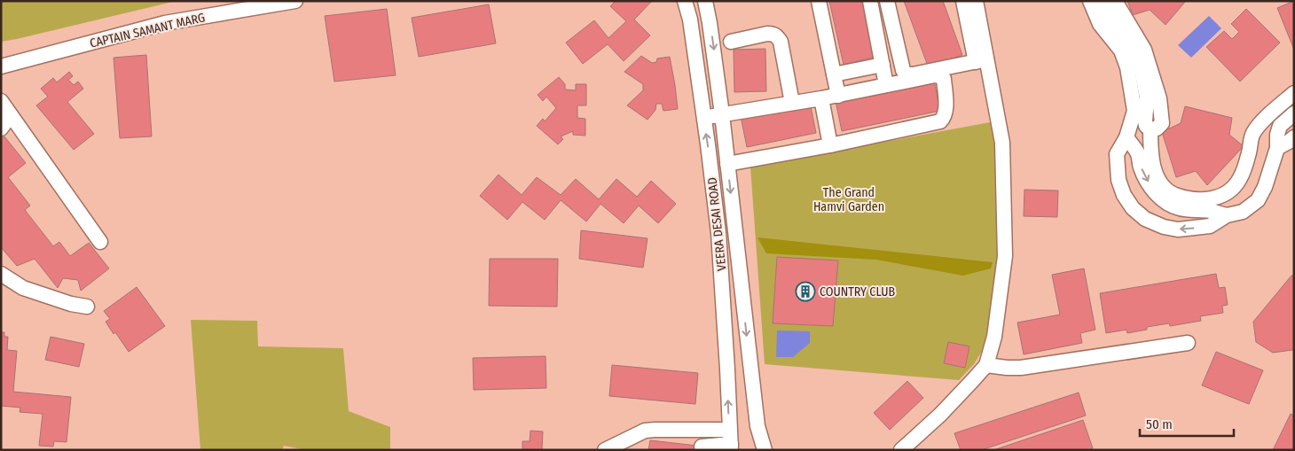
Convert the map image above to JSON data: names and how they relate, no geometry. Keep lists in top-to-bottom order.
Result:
{
  "streets": {
    "street": ["CAPTAIN SAMANT MARG", "VEERA DESAI ROAD"]
  },
  "parks": ["The Grand Hamvi Garden"],
  "places": {
    "building": ["COUNTRY CLUB"]
  },
  "scale_bar": "50 m"
}
